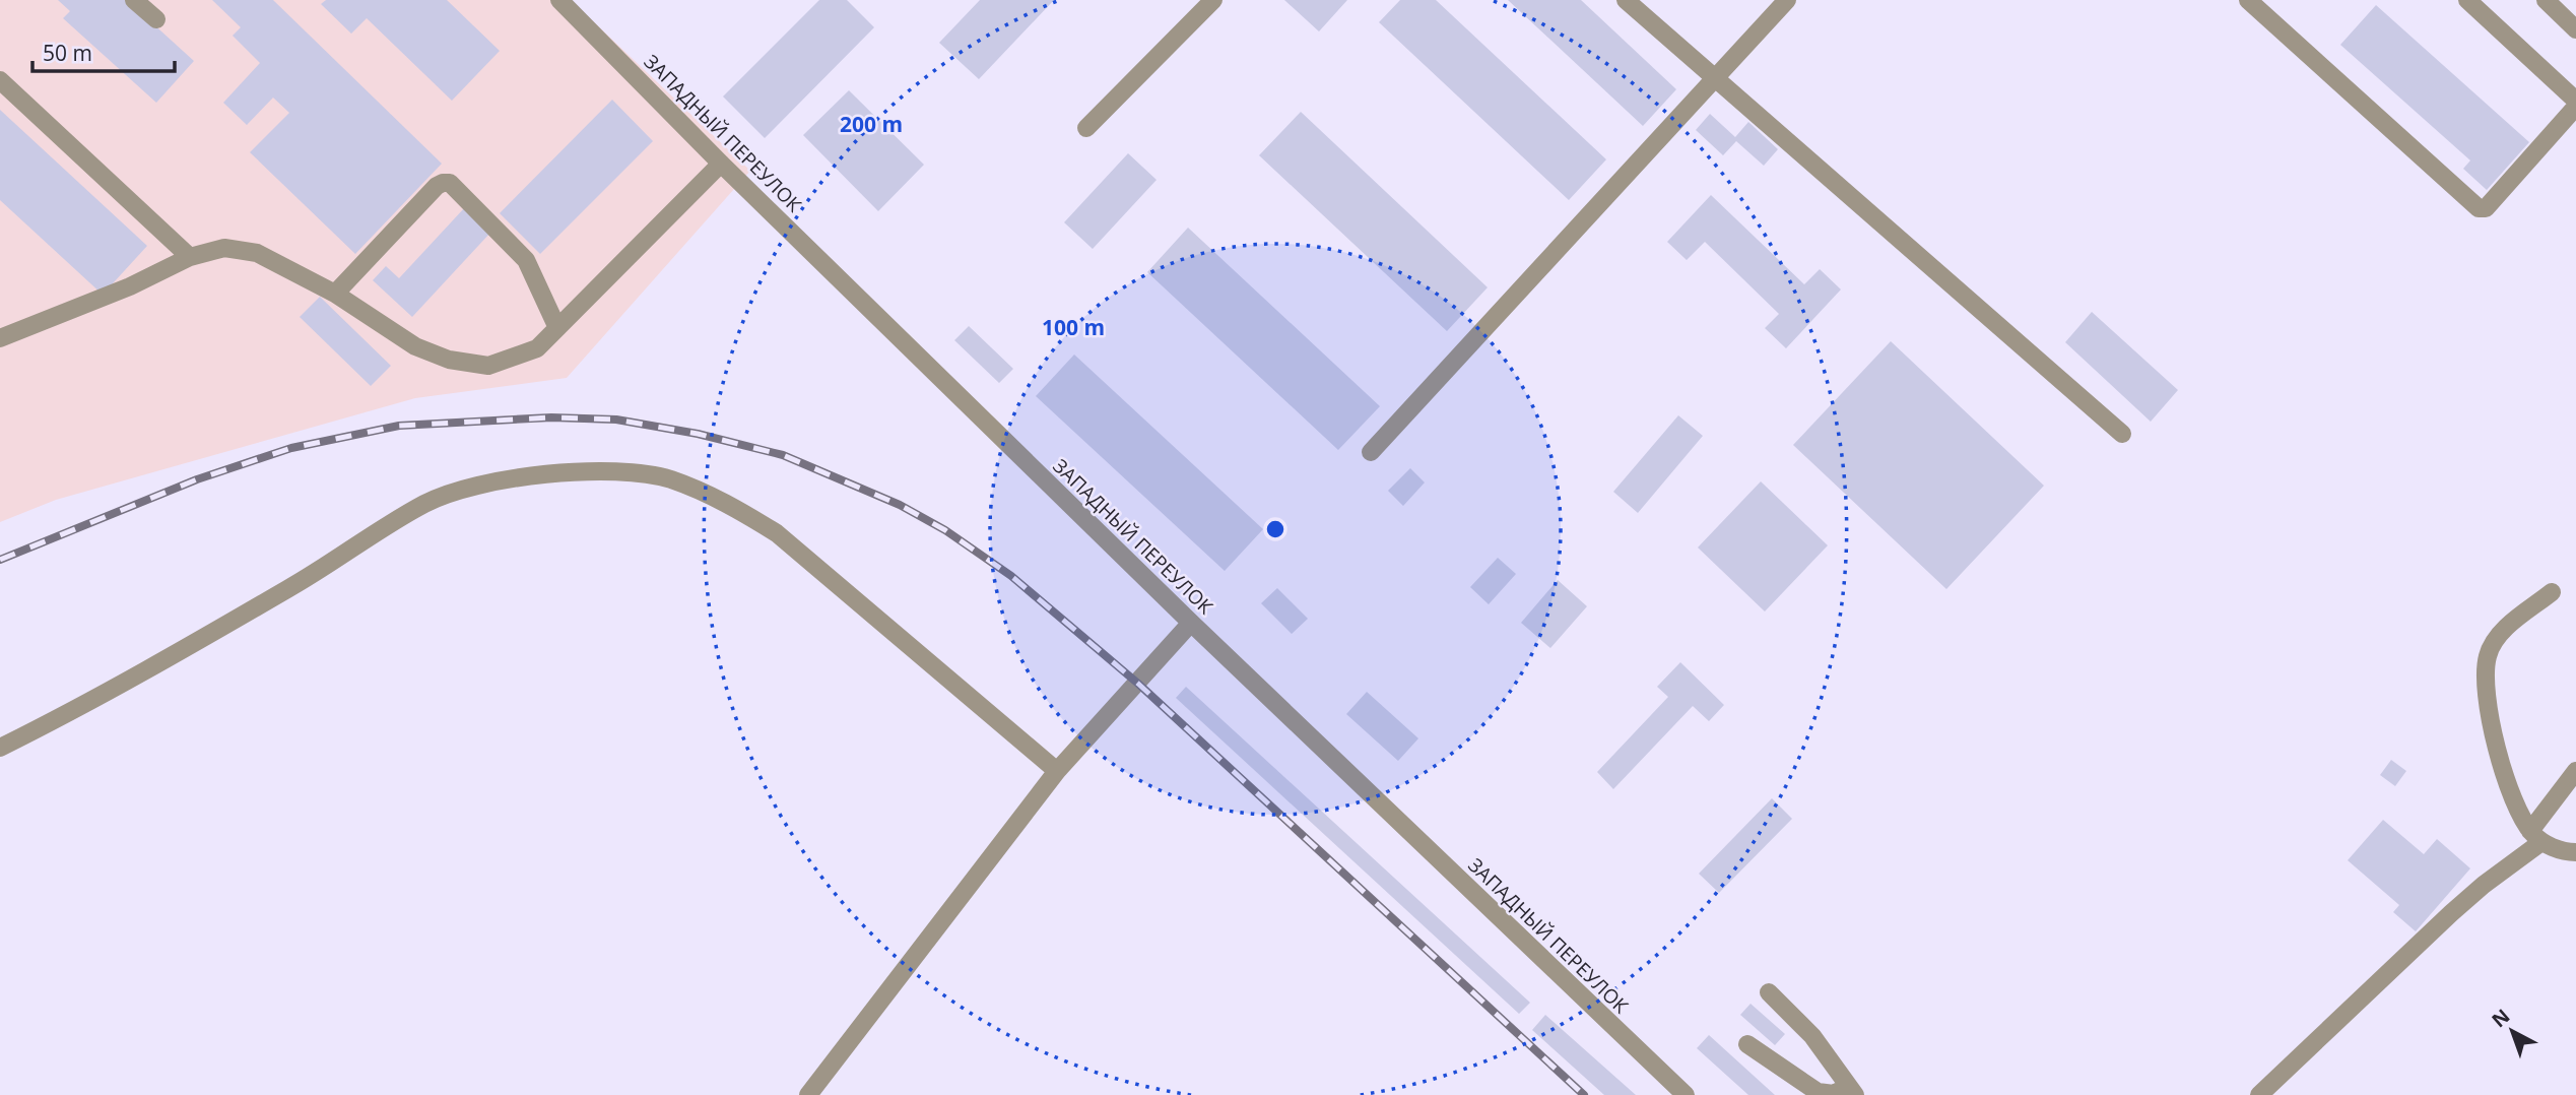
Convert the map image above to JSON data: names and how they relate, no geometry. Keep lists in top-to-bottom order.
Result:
{
  "streets": {
    "street": ["ЗАПАДНЫЙ ПЕРЕУЛОК"]
  },
  "scale_bar": "50 m",
  "north": "top left",
  "rings": ["200 m", "100 m"]
}
